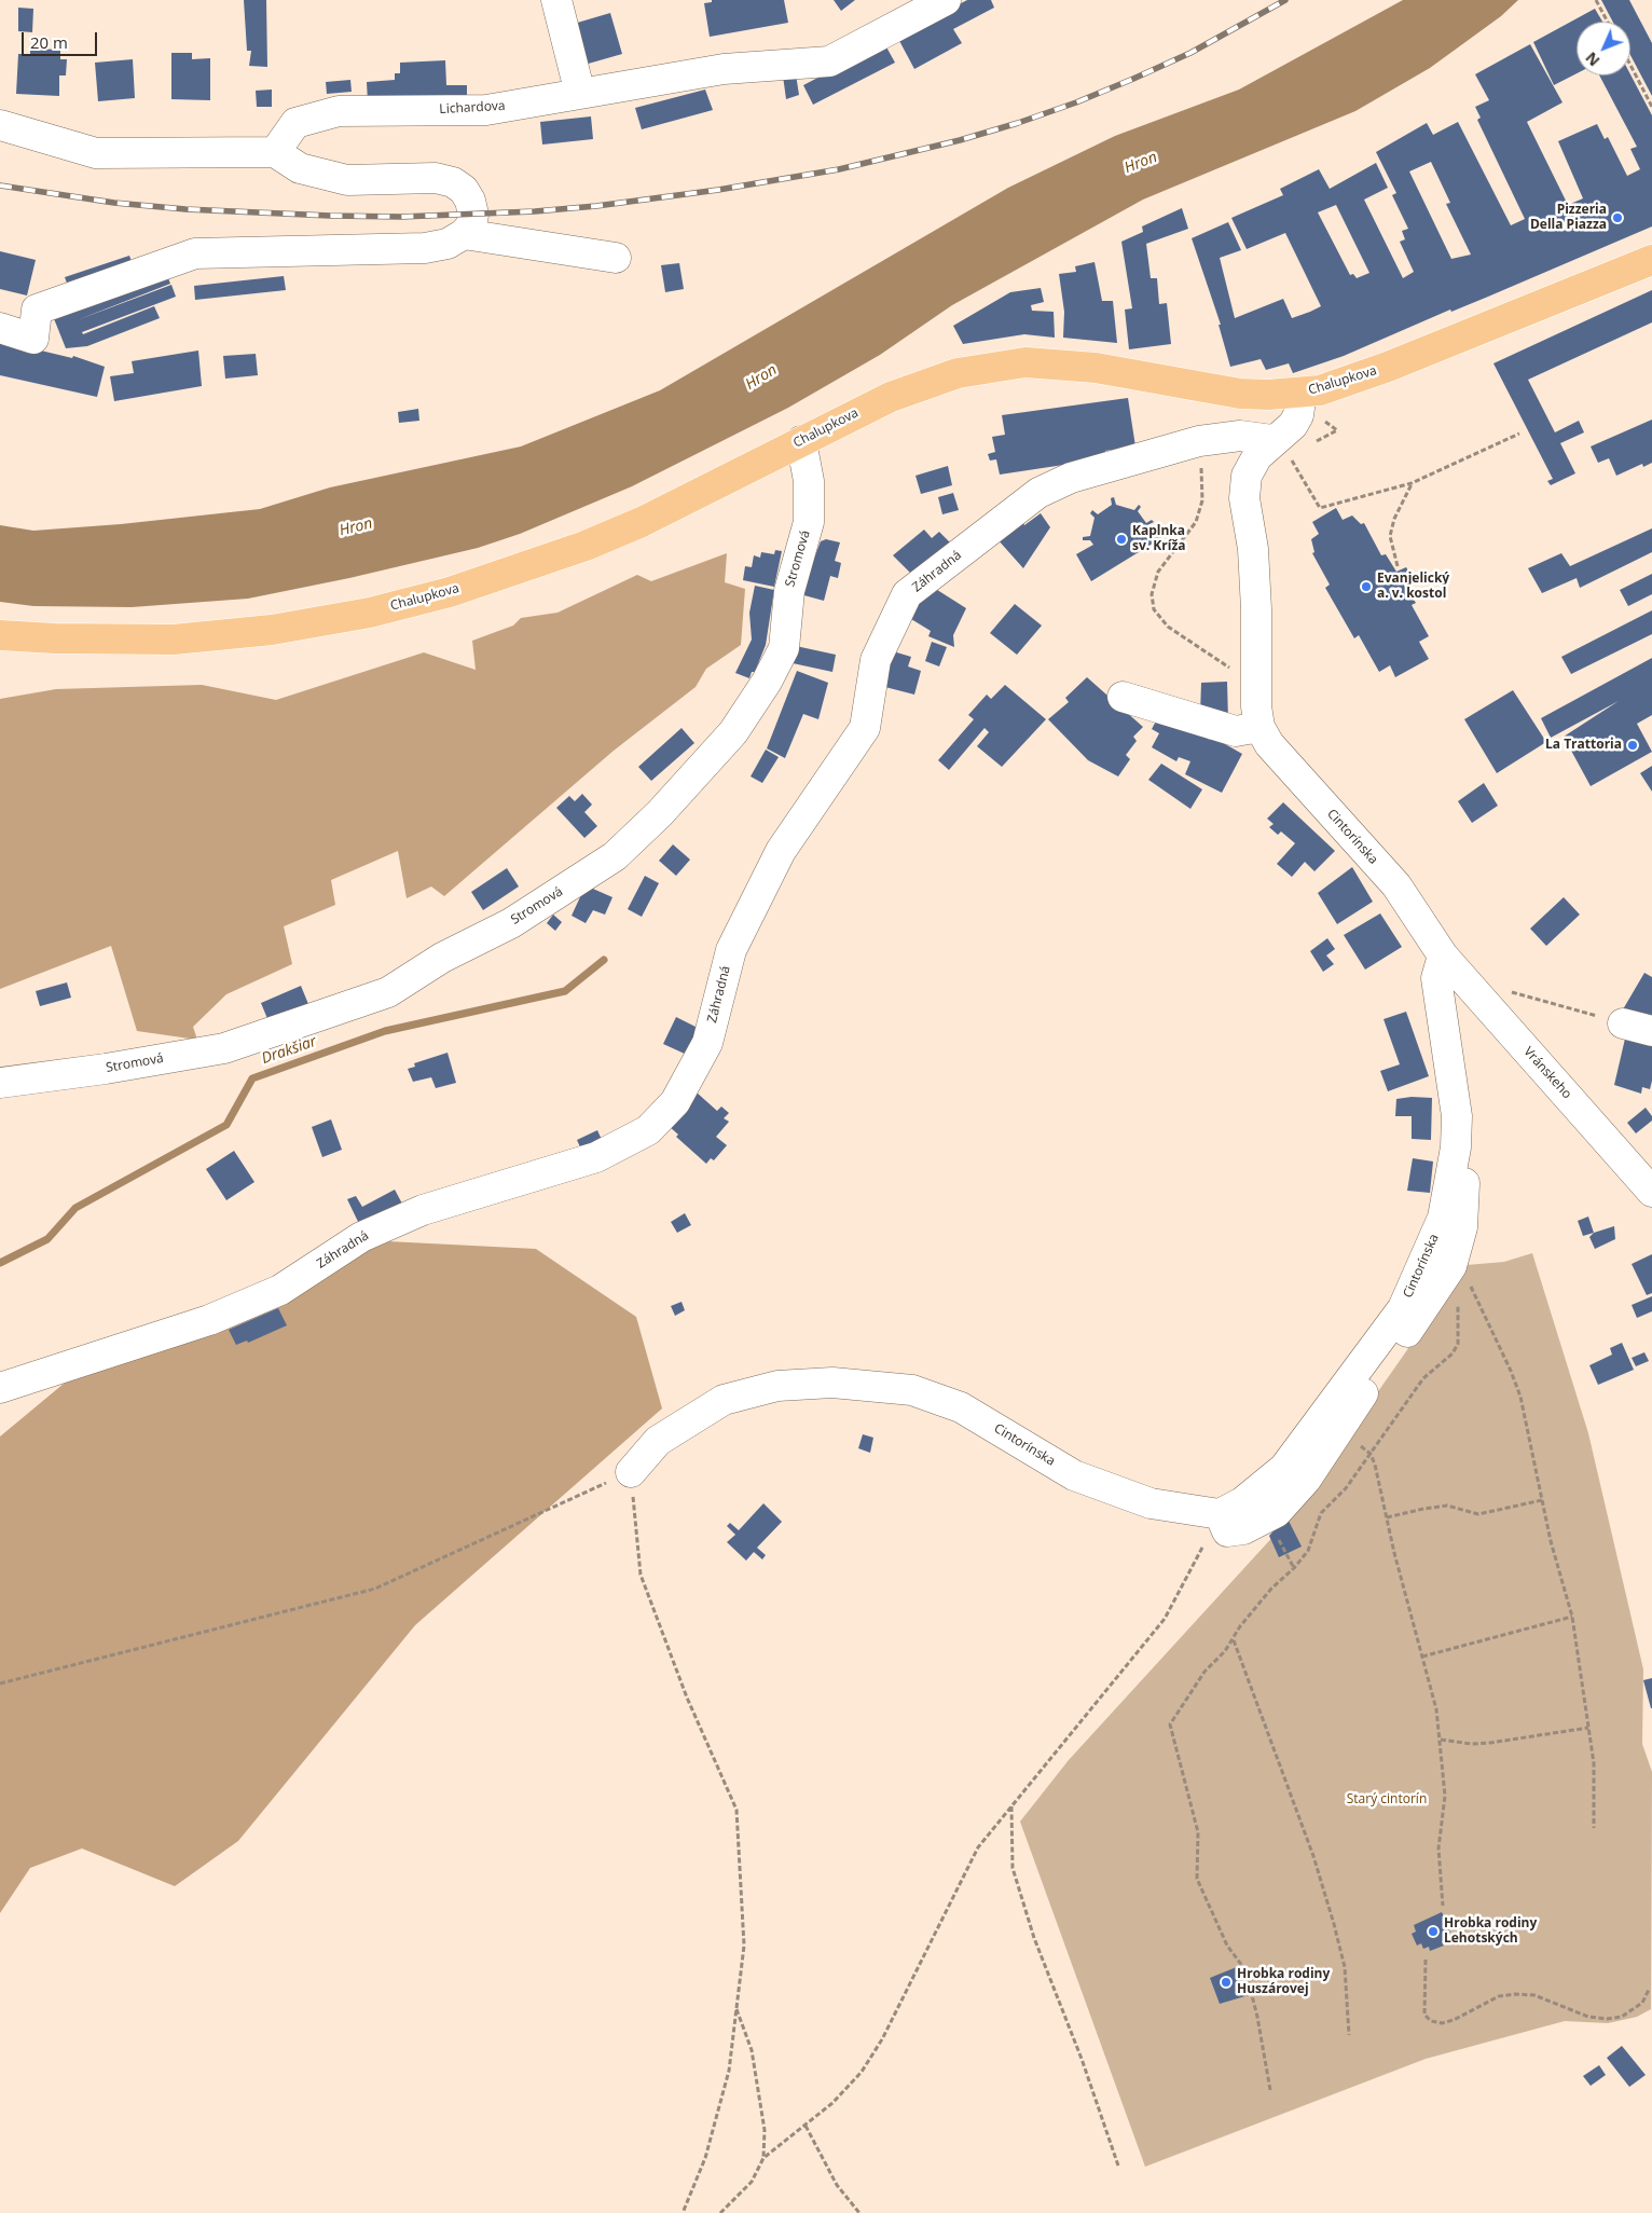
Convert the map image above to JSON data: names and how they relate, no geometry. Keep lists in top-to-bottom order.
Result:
{
  "streets": {
    "main road": ["Chalupkova"],
    "street": [
      "Lichardova",
      "Stromová",
      "Záhradná",
      "Cintorínska",
      "Vránskeho"
    ]
  },
  "crossings": [
    ["Chalupkova", "Stromová"],
    ["Chalupkova", "Cintorínska"],
    ["Záhradná", "Cintorínska"],
    ["Cintorínska", "Vránskeho"]
  ],
  "water": ["Hron", "Drakšiar"],
  "parks": ["Starý cintorín"],
  "places": [
    "Pizzeria Della Piazza",
    "Kaplnka sv. Kríža",
    "Evanjelický a. v. kostol",
    "La Trattoria",
    "Hrobka rodiny Lehotských",
    "Hrobka rodiny Huszárovej"
  ],
  "scale_bar": "20 m",
  "north": "bottom left"
}
